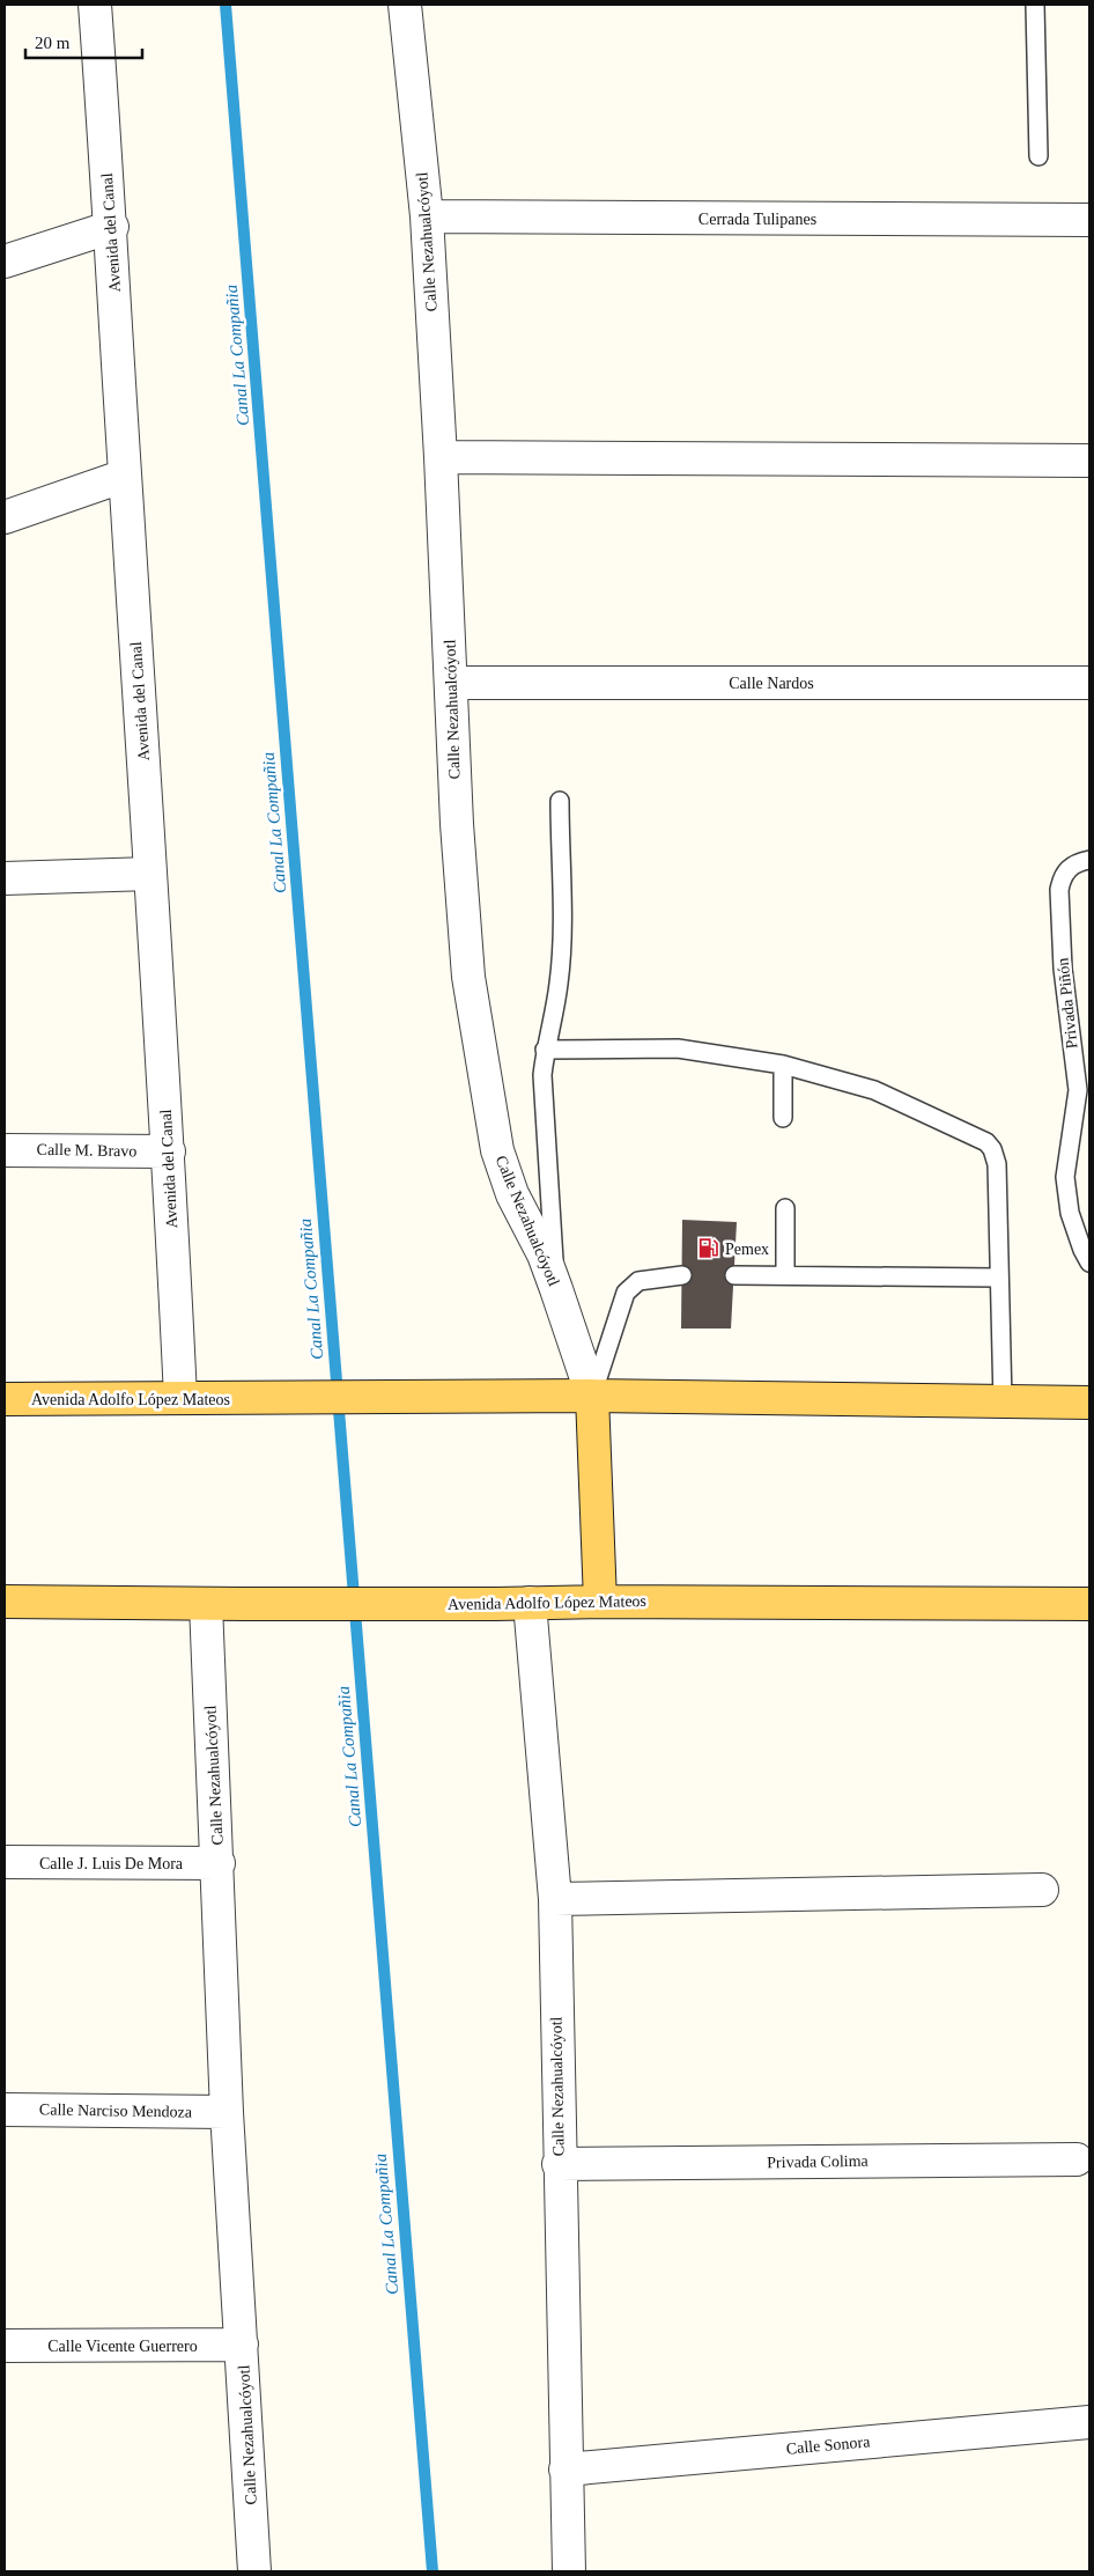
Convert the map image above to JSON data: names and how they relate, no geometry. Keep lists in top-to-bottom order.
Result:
{
  "streets": {
    "main road": ["Avenida Adolfo López Mateos"],
    "street": [
      "Cerrada Tulipanes",
      "Avenida del Canal",
      "Calle Nezahualcóyotl",
      "Calle Nardos",
      "Calle M. Bravo",
      "Calle J. Luis De Mora",
      "Calle Narciso Mendoza",
      "Privada Colima",
      "Calle Vicente Guerrero",
      "Calle Sonora"
    ],
    "lane": ["Privada Piñón"]
  },
  "crossings": [
    ["Cerrada Tulipanes", "Calle Nezahualcóyotl"],
    ["Avenida del Canal", "Calle M. Bravo"],
    ["Avenida del Canal", "Avenida Adolfo López Mateos"],
    ["Calle Nezahualcóyotl", "Calle Nardos"],
    ["Calle Nezahualcóyotl", "Avenida Adolfo López Mateos"],
    ["Calle Nezahualcóyotl", "Calle J. Luis De Mora"],
    ["Calle Nezahualcóyotl", "Calle Narciso Mendoza"],
    ["Calle Nezahualcóyotl", "Privada Colima"],
    ["Calle Nezahualcóyotl", "Calle Vicente Guerrero"],
    ["Calle Nezahualcóyotl", "Calle Sonora"]
  ],
  "water": ["Canal La Compañia"],
  "places": {
    "fuel station": ["Pemex"]
  },
  "scale_bar": "20 m"
}
